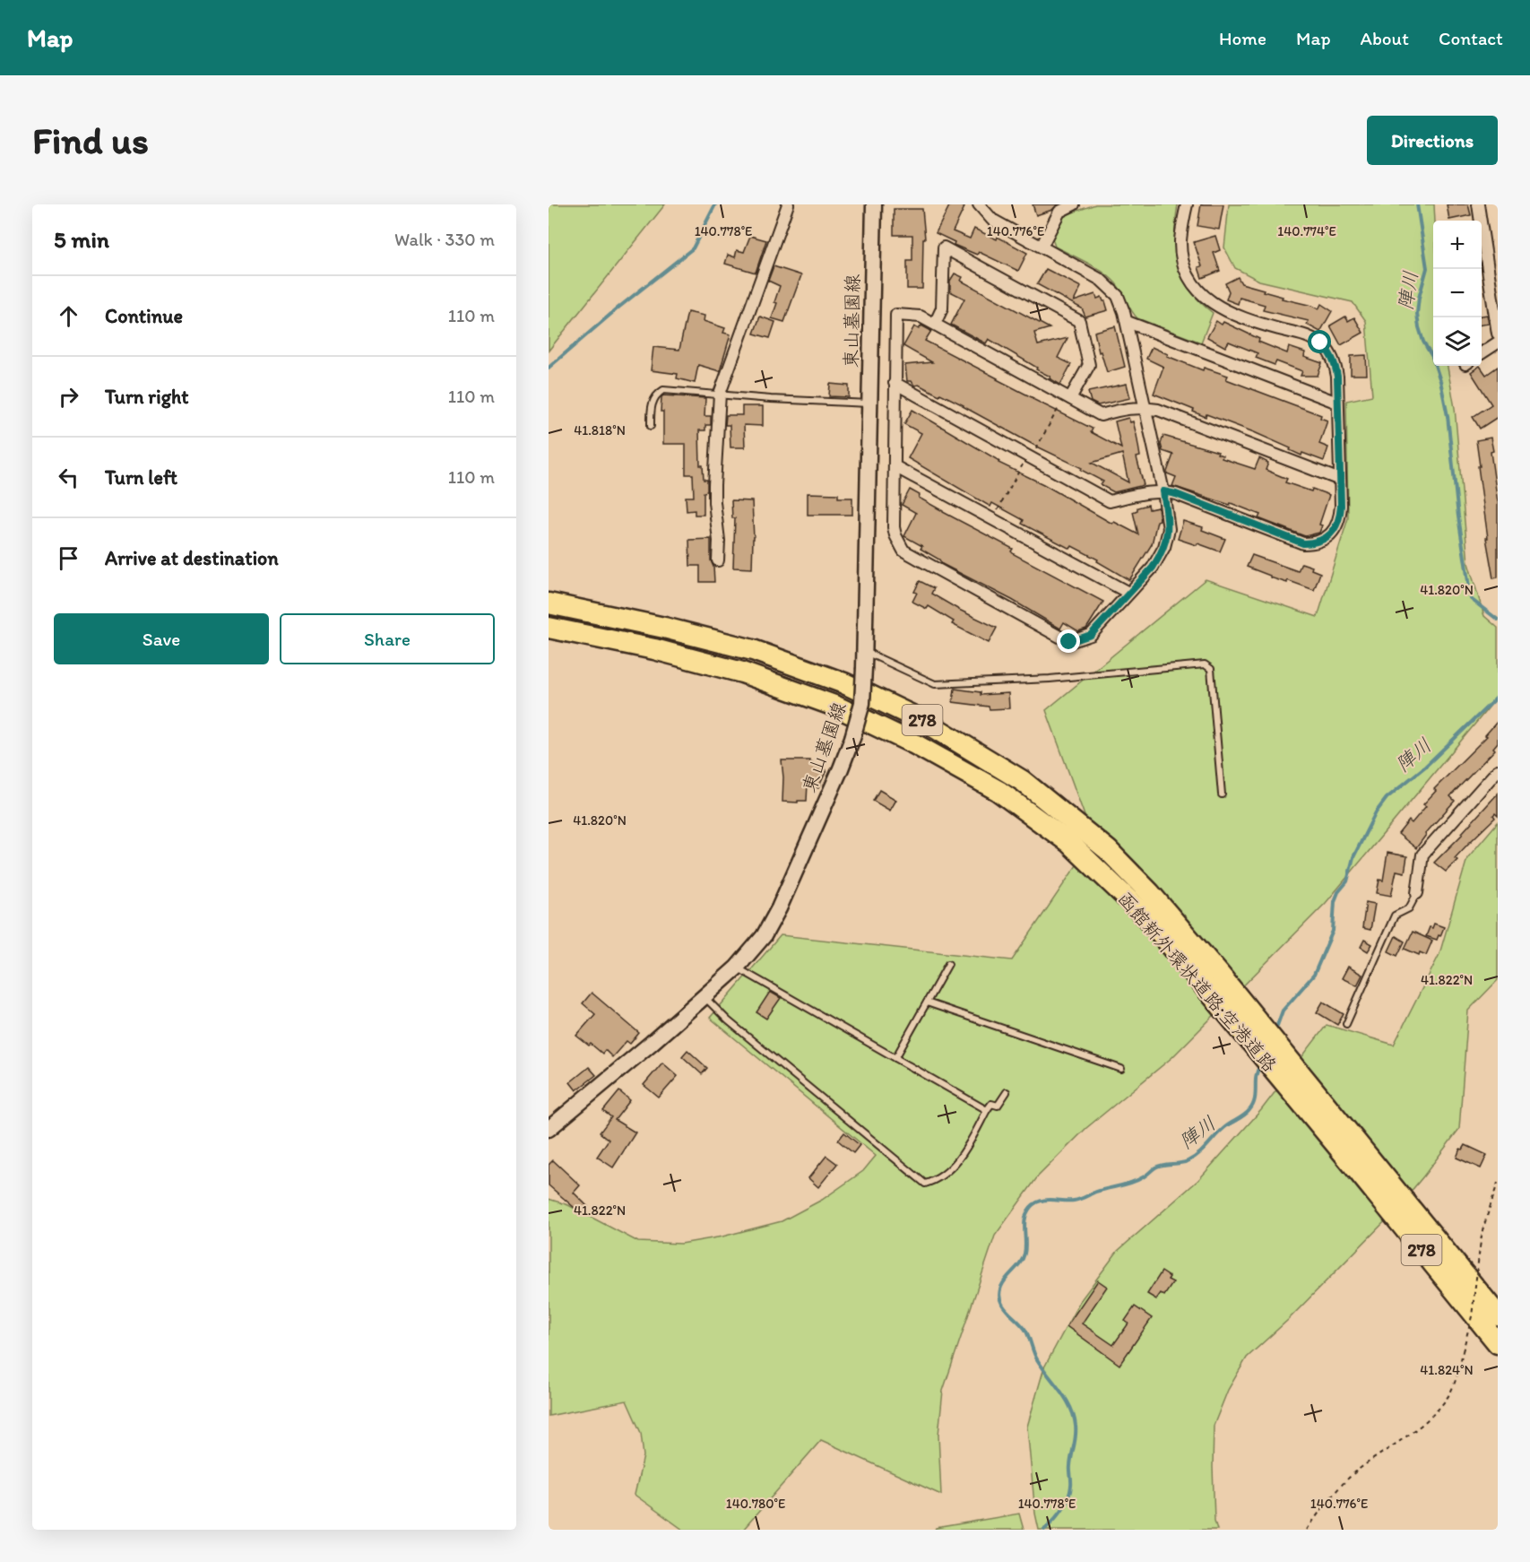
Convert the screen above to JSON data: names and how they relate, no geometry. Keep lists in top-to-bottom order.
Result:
{
  "streets": {
    "highway": ["278", "函館新外環状道路;空港道路"],
    "street": ["東山墓園線"]
  },
  "water": ["陣川"],
  "page": {
    "header": "Map",
    "nav": [
      "Home",
      "Map",
      "About",
      "Contact"
    ],
    "buttons": [
      "Directions",
      ["Save", "Share"]
    ],
    "title": "Find us",
    "heading": ["5 min", "Walk · 330 m"],
    "map_buttons": ["+", "−"],
    "list": [
      ["Continue", "110 m"],
      ["Turn right", "110 m"],
      ["Turn left", "110 m"],
      "Arrive at destination"
    ]
  },
  "coordinates": [
    "140.778°E",
    "140.776°E",
    "140.774°E",
    "41.818°N",
    "41.820°N",
    "41.822°N",
    "41.824°N",
    "140.780°E"
  ]
}
